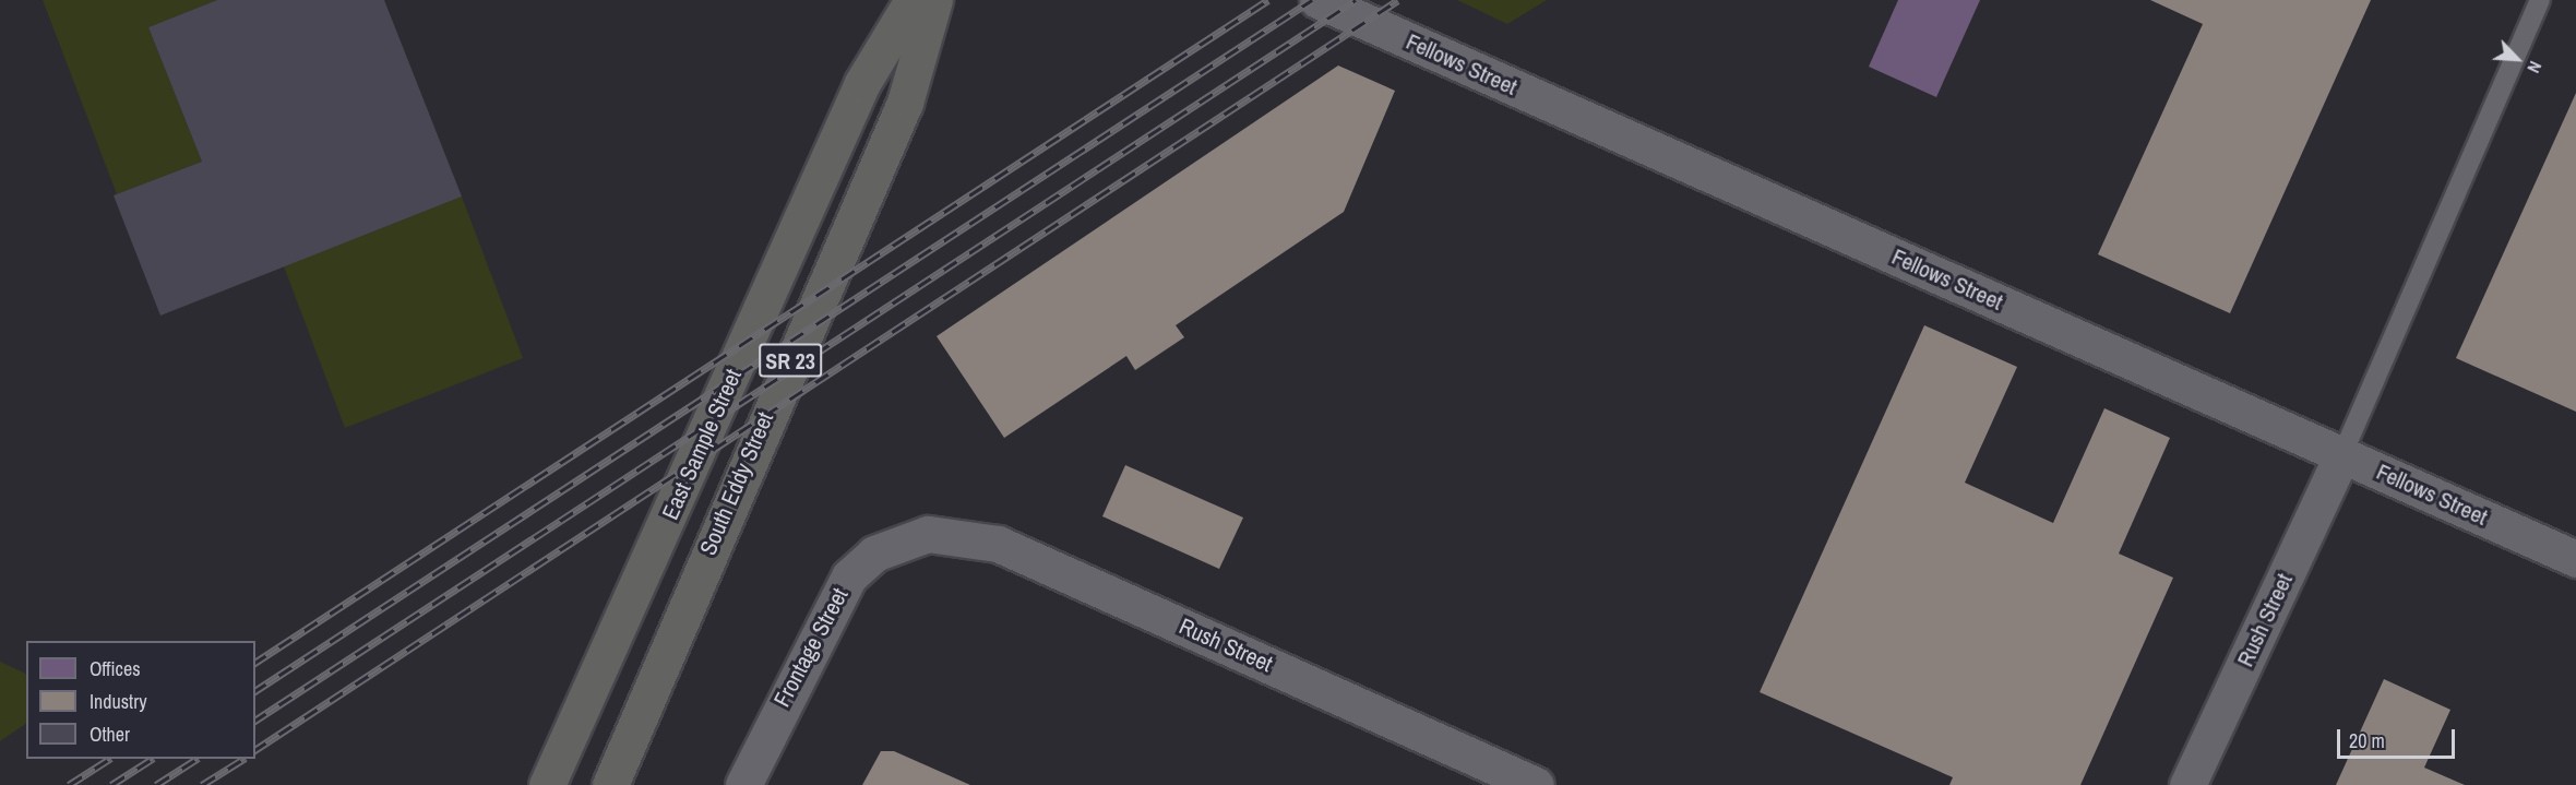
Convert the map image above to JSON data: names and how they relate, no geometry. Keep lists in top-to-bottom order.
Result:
{
  "streets": {
    "main road": ["SR 23", "East Sample Street", "South Eddy Street"],
    "street": ["Fellows Street", "Rush Street", "Frontage Street"]
  },
  "crossings": [
    ["Fellows Street", "Rush Street"],
    ["Rush Street", "Frontage Street"]
  ],
  "legend": ["Offices", "Industry", "Other"],
  "scale_bar": "20 m",
  "north": "bottom right"
}
